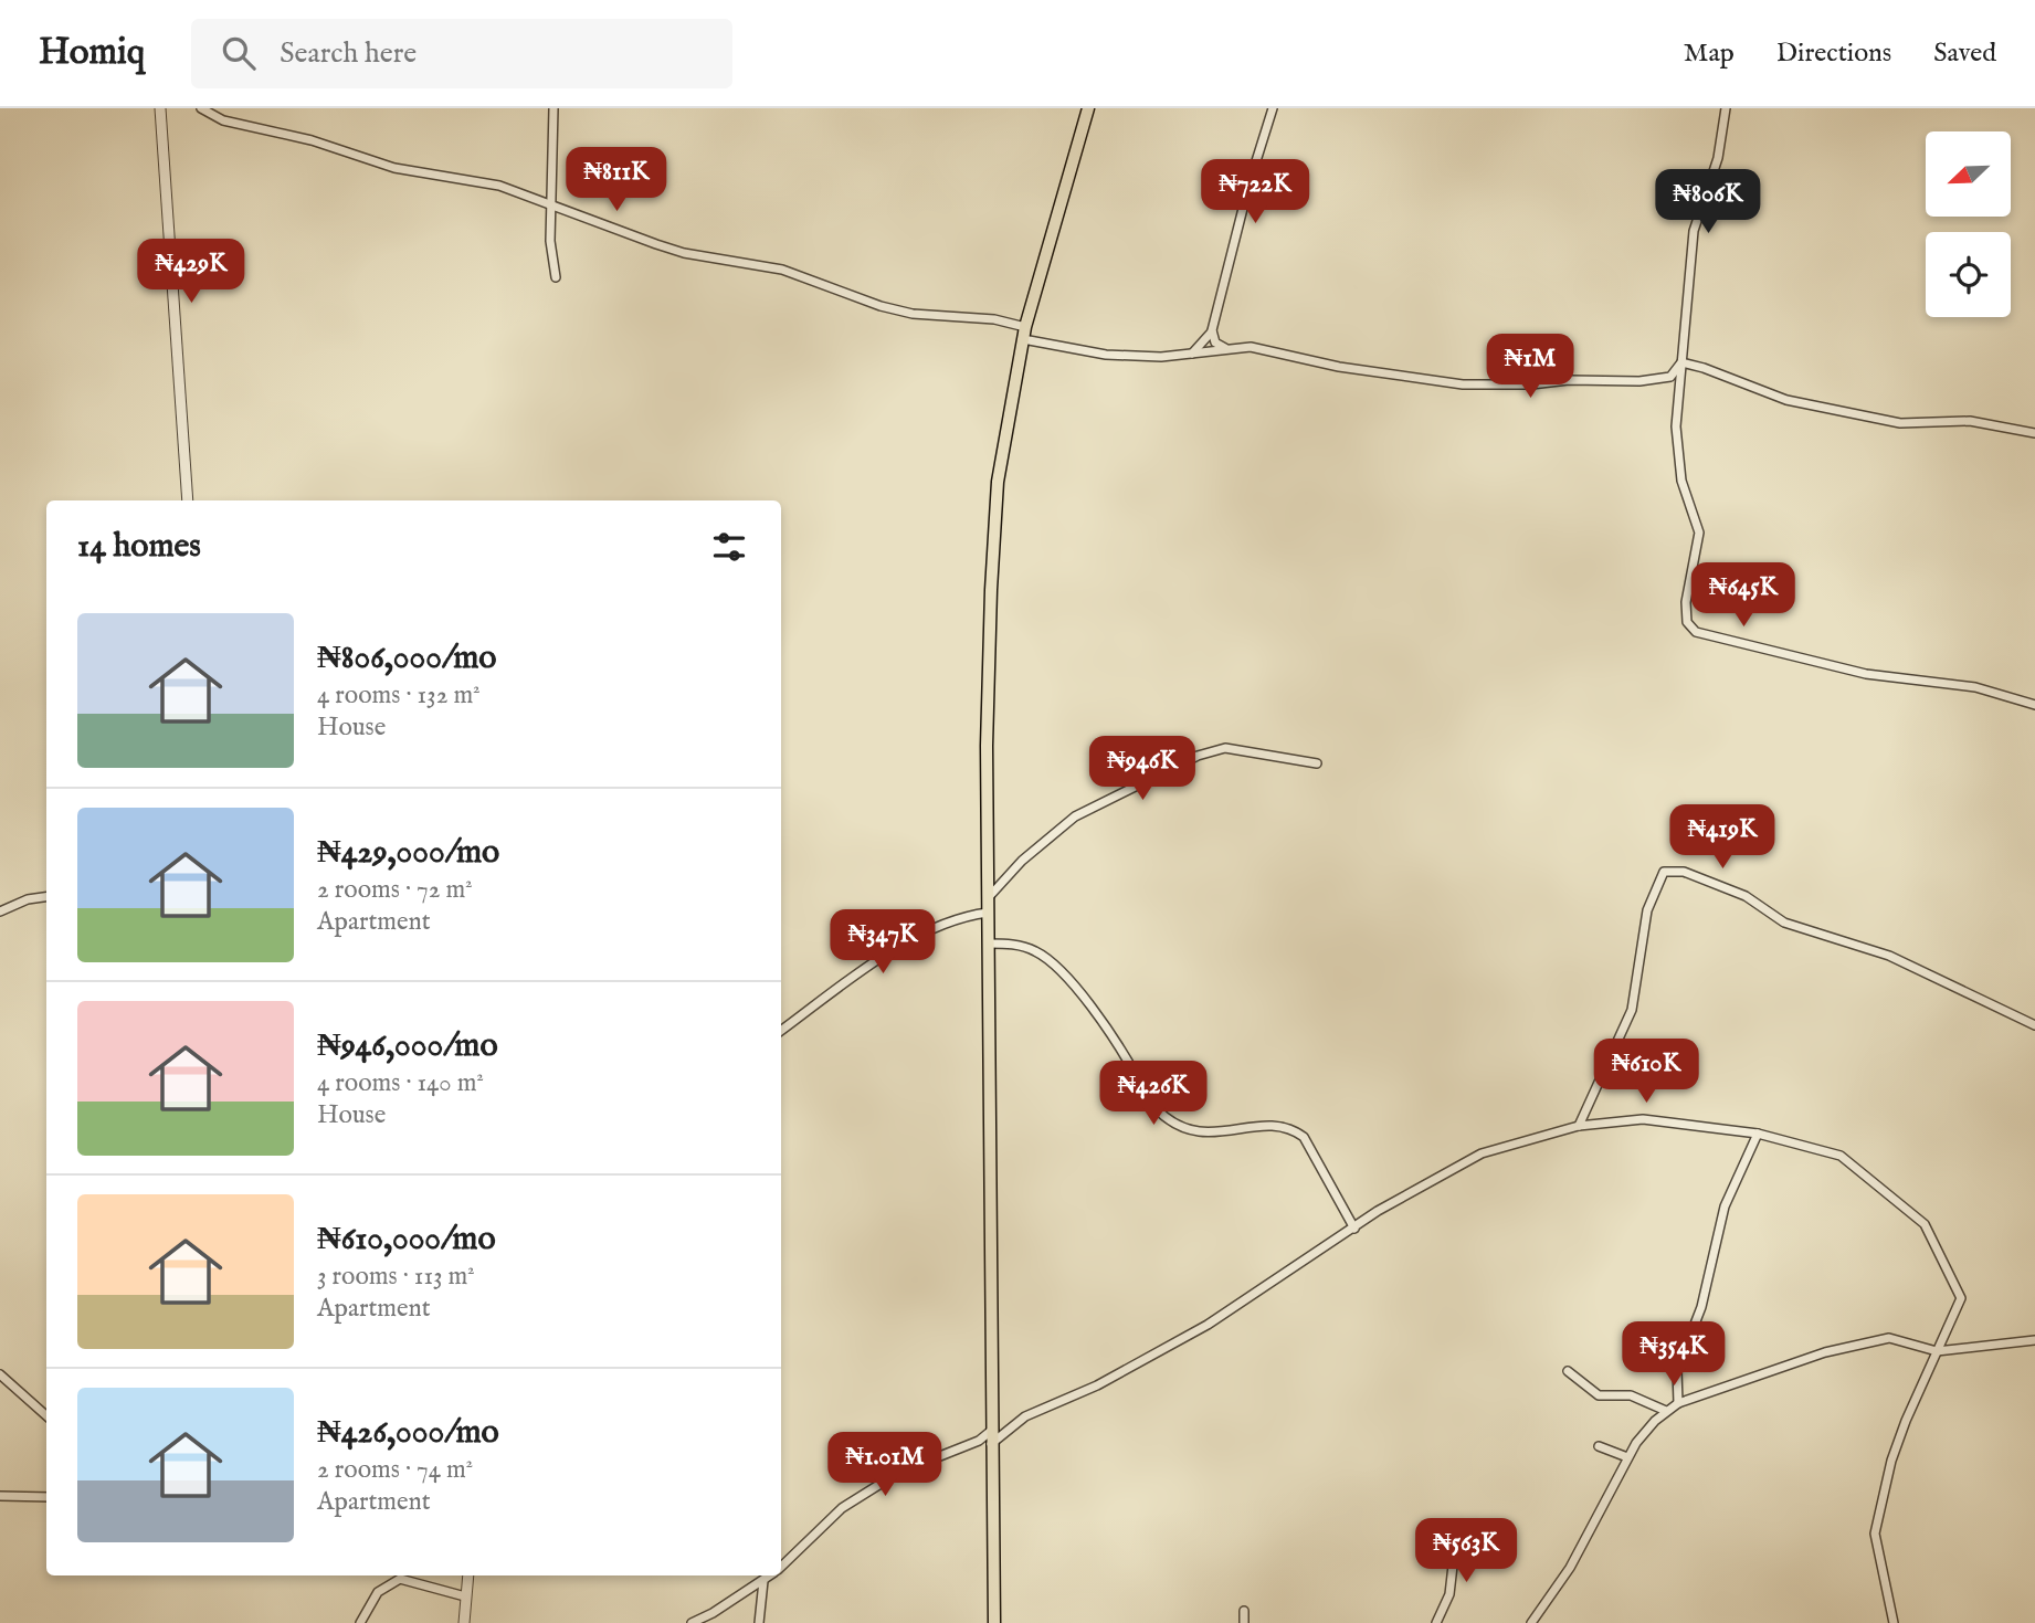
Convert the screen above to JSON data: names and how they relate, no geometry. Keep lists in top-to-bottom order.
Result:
{
  "north": "bottom left",
  "page": {
    "header": "Homiq",
    "search": "Search here",
    "nav": ["Map", "Directions", "Saved"],
    "price": [
      "₦811K",
      "₦722K",
      "₦806K",
      "₦429K",
      "₦1M",
      "₦645K",
      "₦946K",
      "₦419K",
      "₦347K",
      "₦610K",
      "₦426K",
      "₦354K",
      "₦1.01M",
      "₦563K"
    ],
    "heading": "14 homes",
    "list": [
      {
        "name": "₦806,000/mo",
        "note": "4 rooms · 132 m² · House"
      },
      {
        "name": "₦429,000/mo",
        "note": "2 rooms · 72 m² · Apartment"
      },
      {
        "name": "₦946,000/mo",
        "note": "4 rooms · 140 m² · House"
      },
      {
        "name": "₦610,000/mo",
        "note": "3 rooms · 113 m² · Apartment"
      },
      {
        "name": "₦426,000/mo",
        "note": "2 rooms · 74 m² · Apartment"
      }
    ]
  }
}
